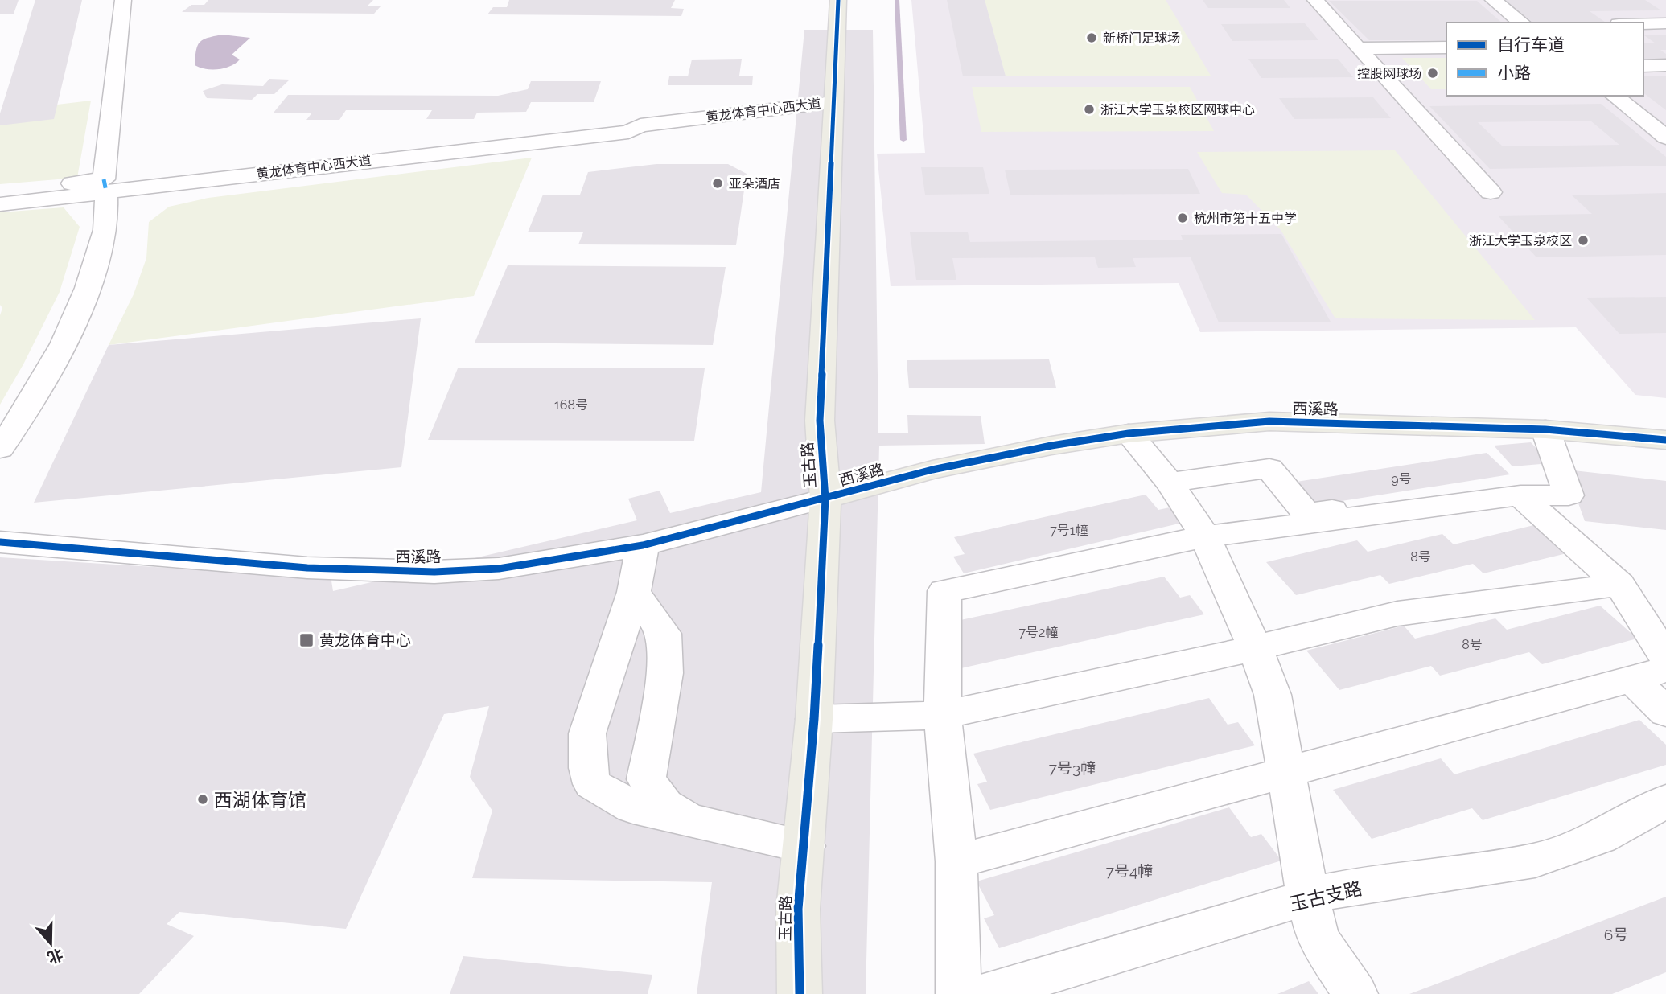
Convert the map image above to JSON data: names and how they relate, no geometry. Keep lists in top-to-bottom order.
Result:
{
  "streets": {
    "main road": ["西溪路", "玉古路"],
    "street": ["黄龙体育中心西大道", "玉古支路"]
  },
  "crossings": [
    ["黄龙体育中心西大道", "玉古路"],
    ["西溪路", "玉古路"]
  ],
  "places": {
    "other": [
      "新桥门足球场",
      "控股网球场",
      "浙江大学玉泉校区网球中心",
      "亚朵酒店",
      "杭州市第十五中学",
      "浙江大学玉泉校区",
      "西湖体育馆"
    ],
    "transit": ["黄龙体育中心"]
  },
  "house_numbers": [
    "168号",
    "9号",
    "7号1幢",
    "8号",
    "7号2幢",
    "8号",
    "7号3幢",
    "7号4幢",
    "6号"
  ],
  "legend": ["自行车道", "小路"],
  "north": "bottom"
}
